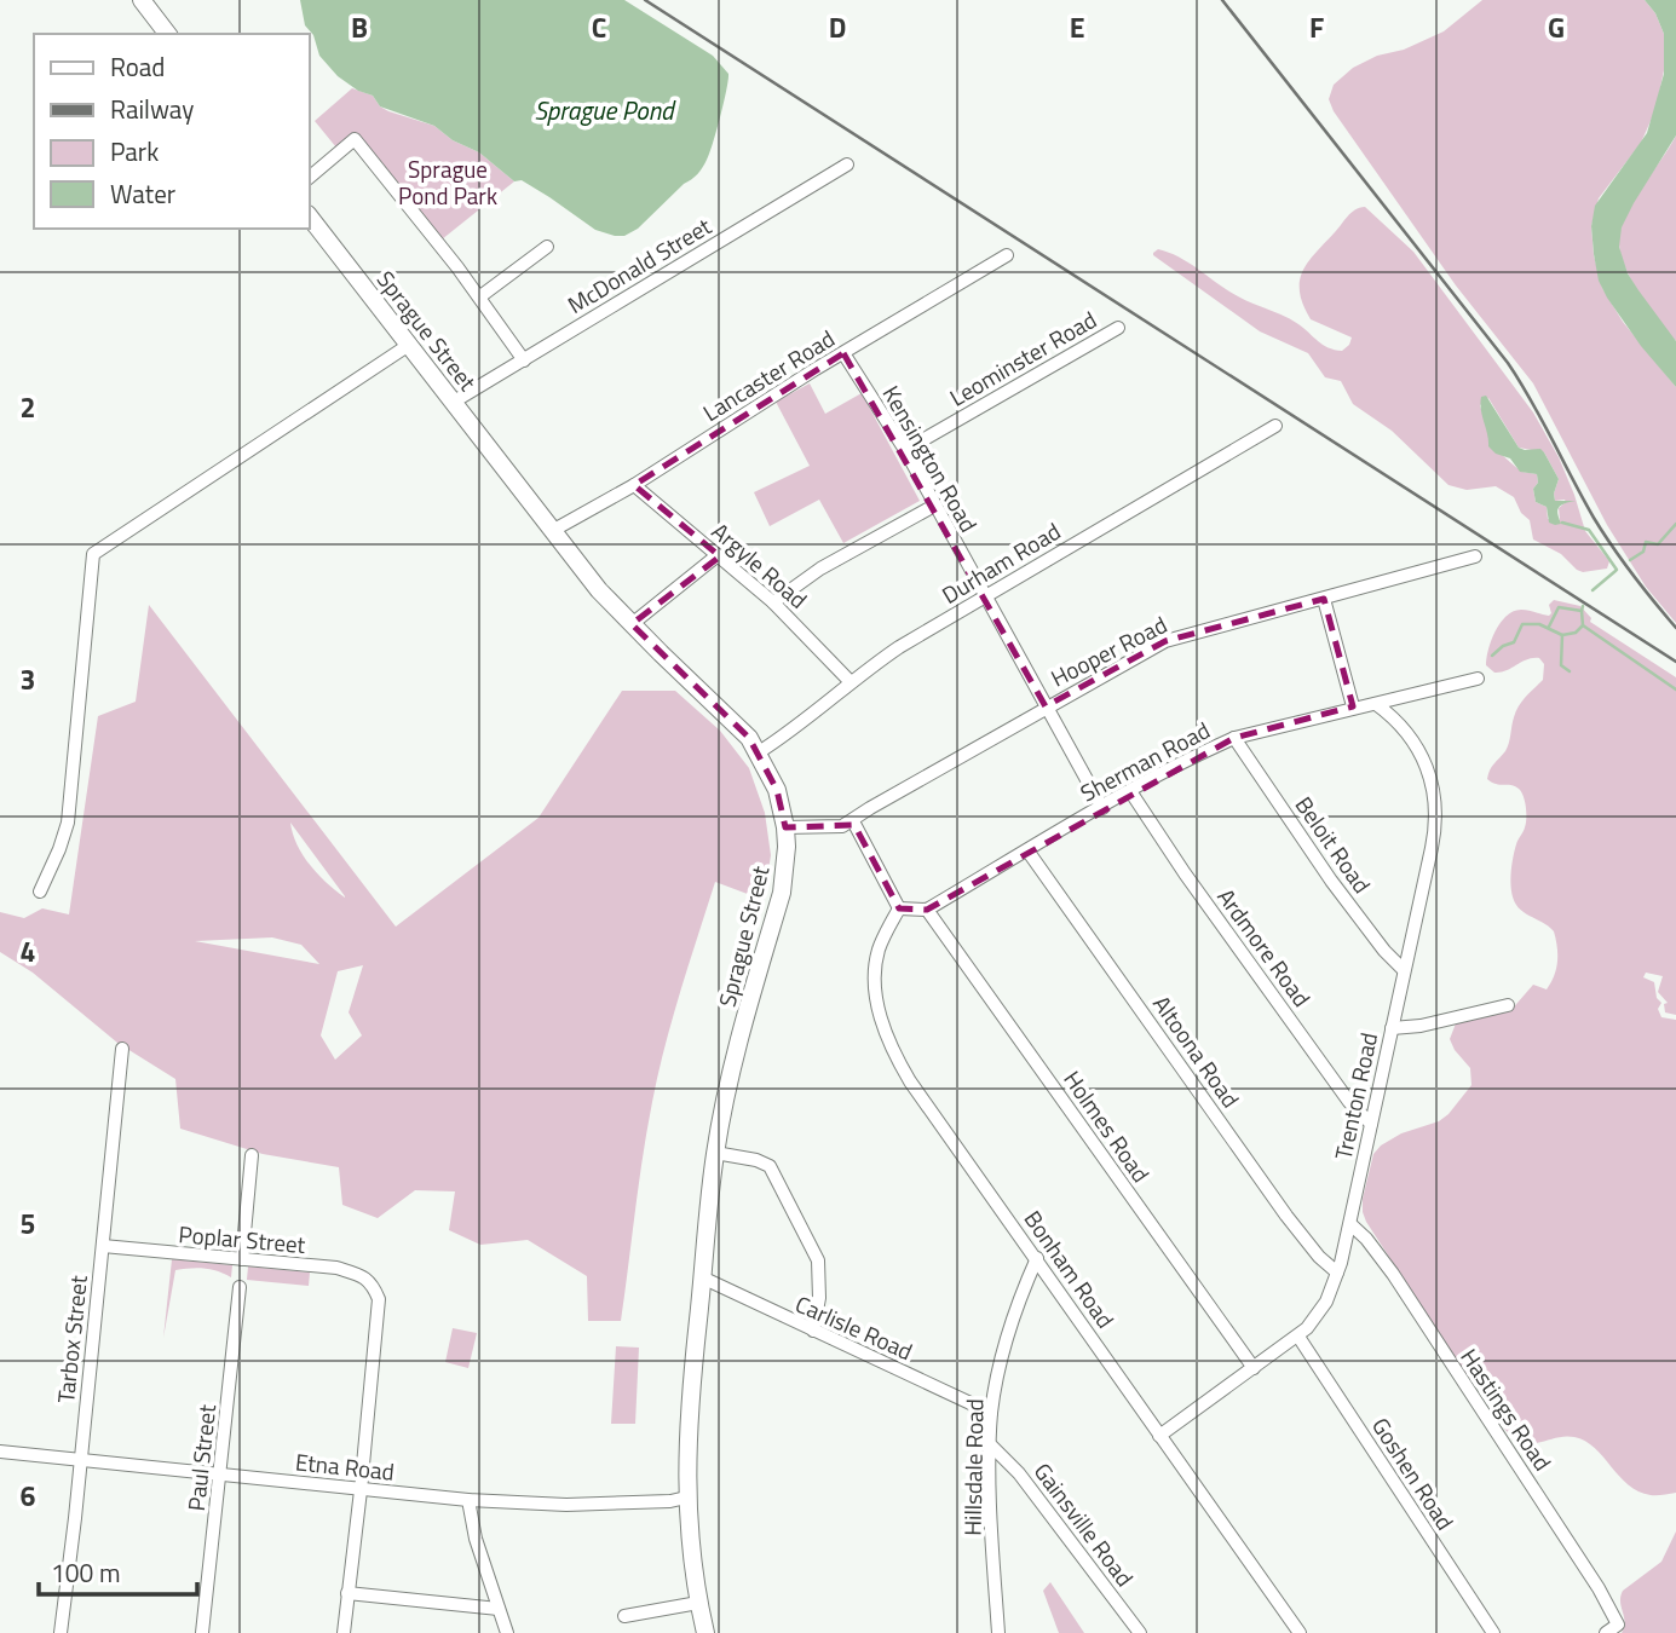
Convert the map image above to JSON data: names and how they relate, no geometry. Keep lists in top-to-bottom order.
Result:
{
  "streets": {
    "main road": ["Sprague Street"],
    "street": [
      "McDonald Street",
      "Leominster Road",
      "Lancaster Road",
      "Kensington Road",
      "Durham Road",
      "Argyle Road",
      "Hooper Road",
      "Sherman Road",
      "Beloit Road",
      "Ardmore Road",
      "Altoona Road",
      "Trenton Road",
      "Holmes Road",
      "Poplar Street",
      "Bonham Road",
      "Carlisle Road",
      "Tarbox Street",
      "Hastings Road",
      "Paul Street",
      "Etna Road",
      "Hillsdale Road",
      "Goshen Road",
      "Gainsville Road"
    ]
  },
  "crossings": [
    ["McDonald Street", "Sprague Street"],
    ["Sprague Street", "Lancaster Road"],
    ["Sprague Street", "Durham Road"],
    ["Sprague Street", "Hooper Road"],
    ["Sprague Street", "Carlisle Road"],
    ["Sprague Street", "Etna Road"],
    ["Leominster Road", "Kensington Road"],
    ["Lancaster Road", "Kensington Road"],
    ["Lancaster Road", "Argyle Road"],
    ["Kensington Road", "Durham Road"],
    ["Kensington Road", "Hooper Road"],
    ["Kensington Road", "Sherman Road"],
    ["Durham Road", "Argyle Road"],
    ["Sherman Road", "Beloit Road"],
    ["Sherman Road", "Ardmore Road"],
    ["Sherman Road", "Altoona Road"],
    ["Sherman Road", "Trenton Road"],
    ["Sherman Road", "Holmes Road"],
    ["Beloit Road", "Trenton Road"],
    ["Ardmore Road", "Trenton Road"],
    ["Altoona Road", "Trenton Road"],
    ["Trenton Road", "Holmes Road"],
    ["Trenton Road", "Bonham Road"],
    ["Trenton Road", "Hastings Road"],
    ["Trenton Road", "Goshen Road"],
    ["Poplar Street", "Tarbox Street"],
    ["Poplar Street", "Etna Road"],
    ["Bonham Road", "Hillsdale Road"],
    ["Carlisle Road", "Hillsdale Road"],
    ["Tarbox Street", "Etna Road"],
    ["Paul Street", "Etna Road"],
    ["Hillsdale Road", "Gainsville Road"]
  ],
  "water": ["Sprague Pond"],
  "parks": ["Sprague Pond Park"],
  "legend": [
    "Road",
    "Railway",
    "Park",
    "Water"
  ],
  "scale_bar": "100 m",
  "grid": {
    "columns": [
      "B",
      "C",
      "D",
      "E",
      "F",
      "G"
    ],
    "rows": [
      "2",
      "3",
      "4",
      "5",
      "6"
    ]
  }
}
